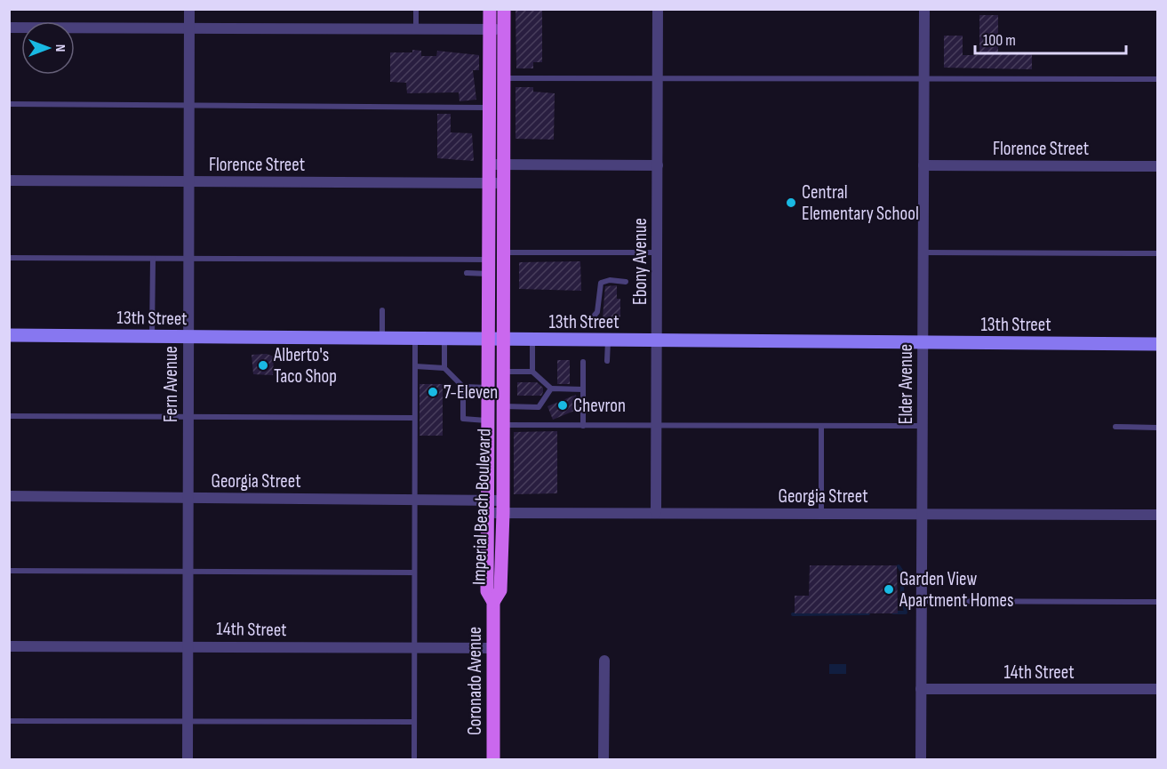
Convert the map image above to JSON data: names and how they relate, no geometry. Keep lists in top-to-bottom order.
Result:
{
  "streets": {
    "main road": ["13th Street", "Imperial Beach Boulevard", "Coronado Avenue"],
    "street": [
      "Florence Street",
      "Ebony Avenue",
      "Fern Avenue",
      "Elder Avenue",
      "Georgia Street",
      "14th Street"
    ]
  },
  "crossings": [
    ["Florence Street", "Fern Avenue"],
    ["Florence Street", "Elder Avenue"],
    ["Florence Street", "Imperial Beach Boulevard"],
    ["Ebony Avenue", "13th Street"],
    ["Ebony Avenue", "Georgia Street"],
    ["13th Street", "Fern Avenue"],
    ["13th Street", "Elder Avenue"],
    ["13th Street", "Imperial Beach Boulevard"],
    ["Fern Avenue", "Georgia Street"],
    ["Fern Avenue", "14th Street"],
    ["Elder Avenue", "Georgia Street"],
    ["Elder Avenue", "14th Street"],
    ["Georgia Street", "Imperial Beach Boulevard"],
    ["Imperial Beach Boulevard", "Coronado Avenue"],
    ["14th Street", "Coronado Avenue"]
  ],
  "places": [
    "Central Elementary School",
    "Alberto's Taco Shop",
    "7-Eleven",
    "Chevron",
    "Garden View Apartment Homes"
  ],
  "scale_bar": "100 m",
  "north": "right"
}
